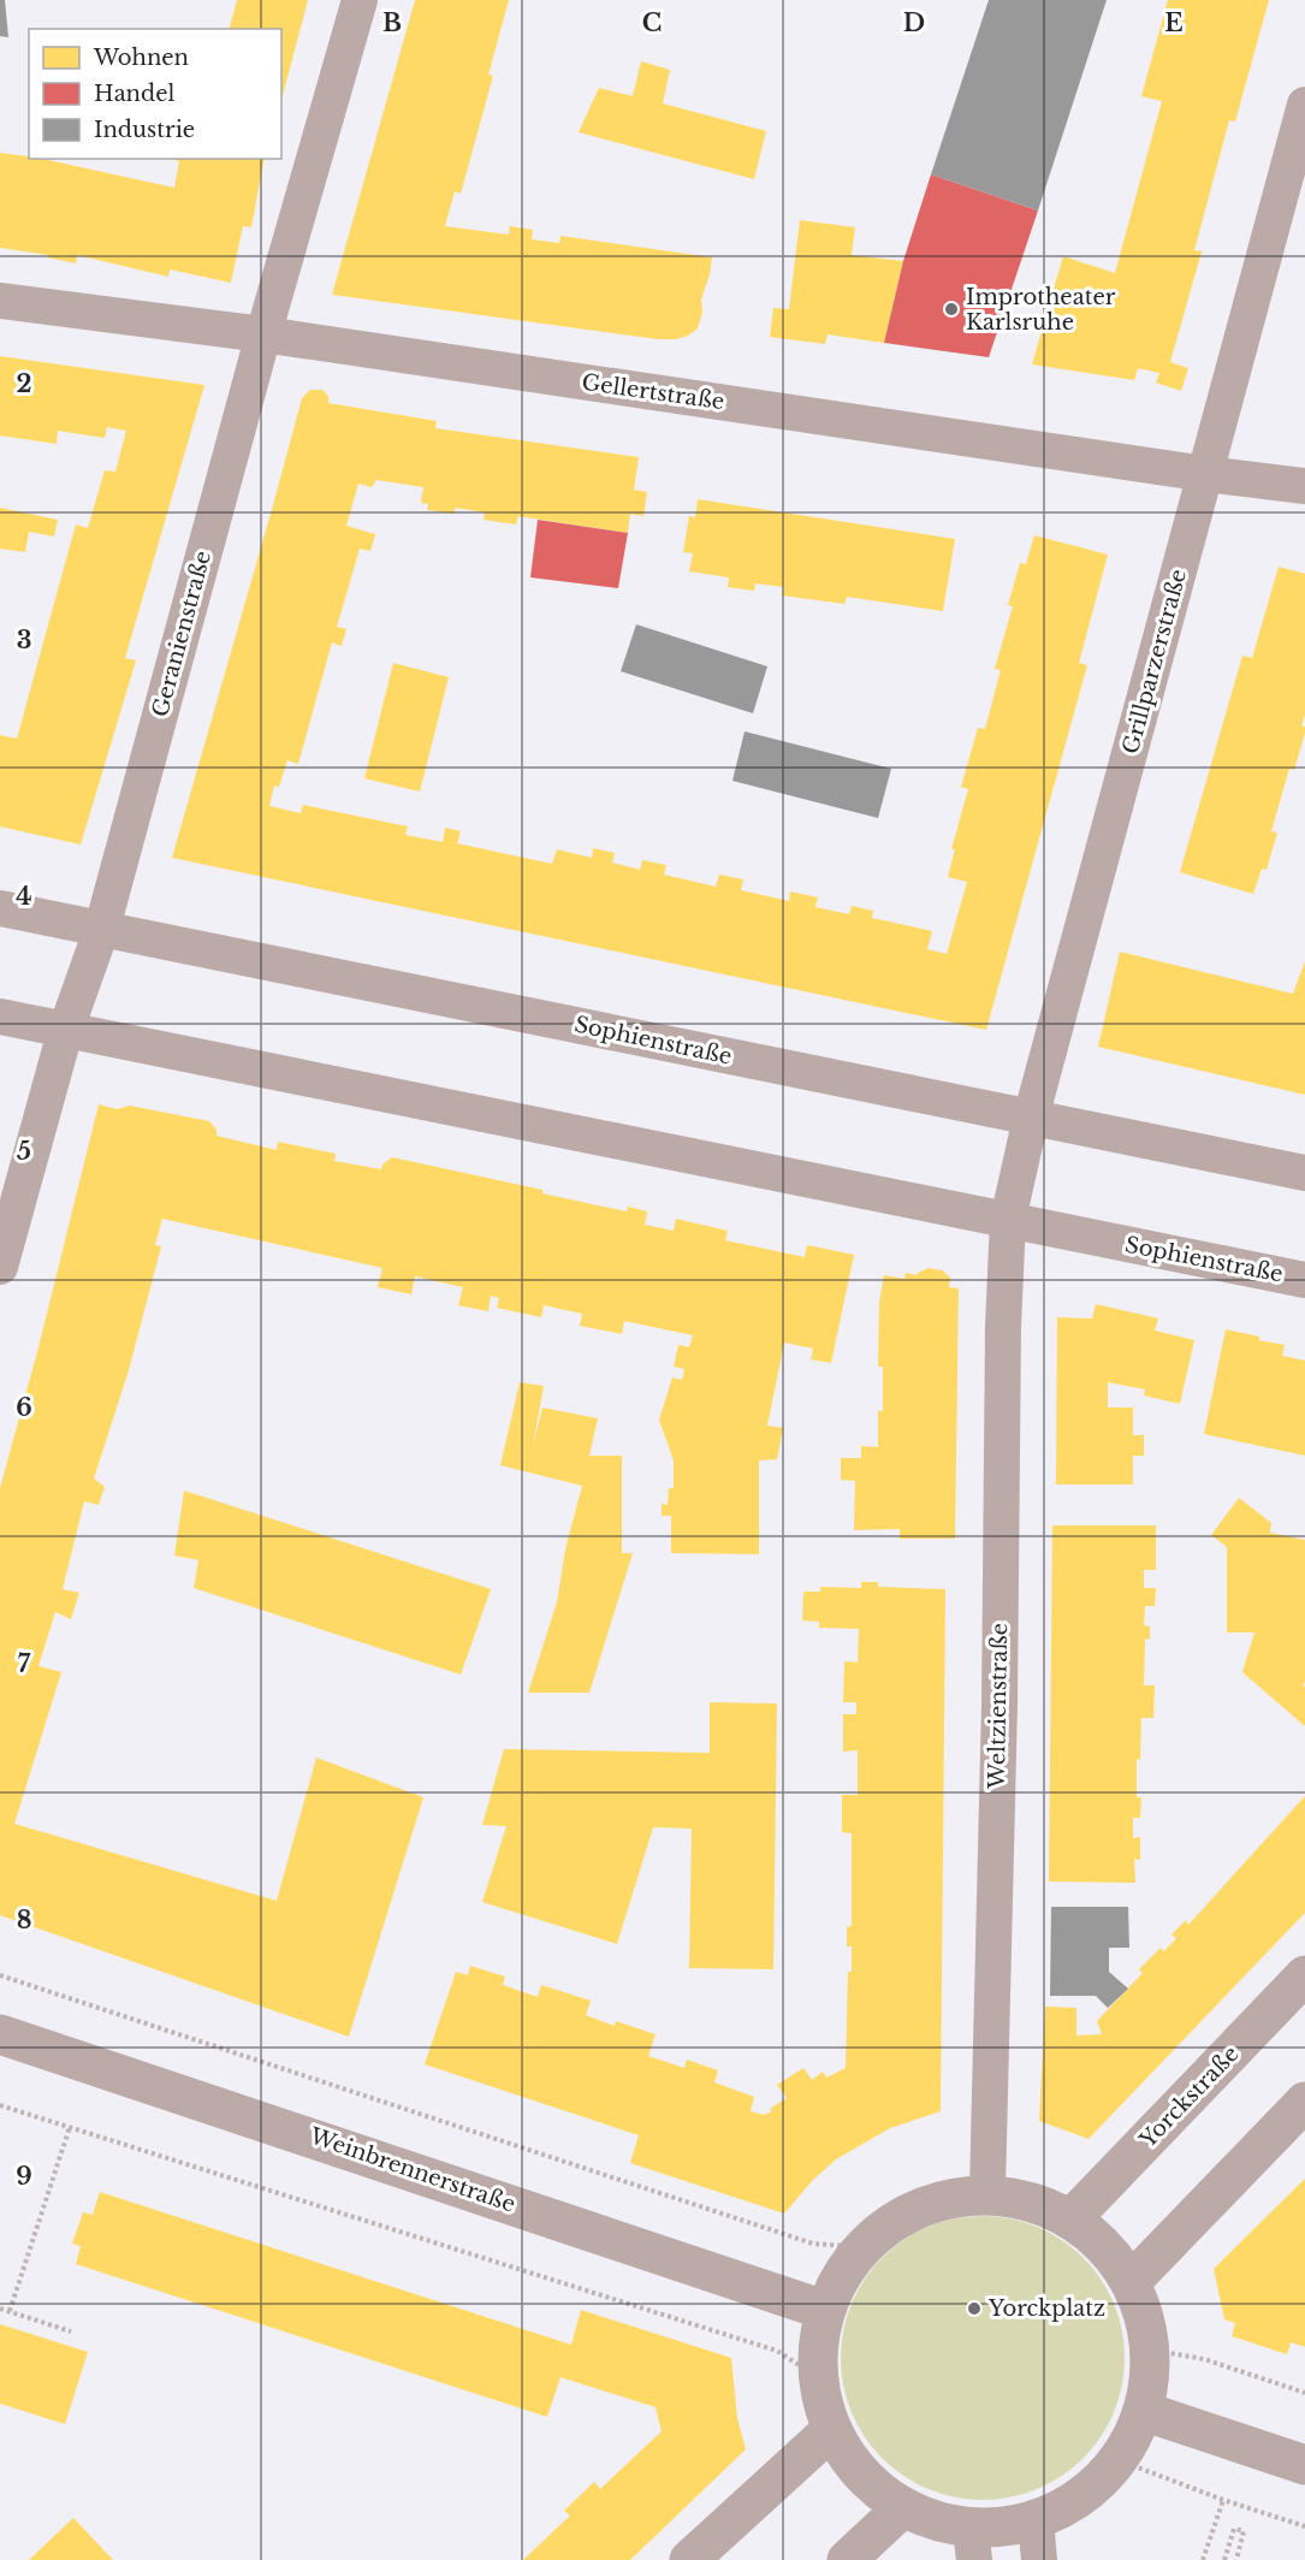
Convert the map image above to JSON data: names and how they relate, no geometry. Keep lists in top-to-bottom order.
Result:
{
  "streets": {
    "street": [
      "Gellertstraße",
      "Geranienstraße",
      "Grillparzerstraße",
      "Sophienstraße",
      "Weltzienstraße",
      "Yorckstraße",
      "Weinbrennerstraße"
    ]
  },
  "crossings": [
    ["Gellertstraße", "Geranienstraße"],
    ["Gellertstraße", "Grillparzerstraße"],
    ["Geranienstraße", "Sophienstraße"],
    ["Grillparzerstraße", "Sophienstraße"],
    ["Grillparzerstraße", "Weltzienstraße"],
    ["Sophienstraße", "Weltzienstraße"]
  ],
  "places": ["Improtheater Karlsruhe", "Yorckplatz"],
  "legend": ["Wohnen", "Handel", "Industrie"],
  "grid": {
    "columns": [
      "B",
      "C",
      "D",
      "E"
    ],
    "rows": [
      "2",
      "3",
      "4",
      "5",
      "6",
      "7",
      "8",
      "9"
    ]
  }
}
